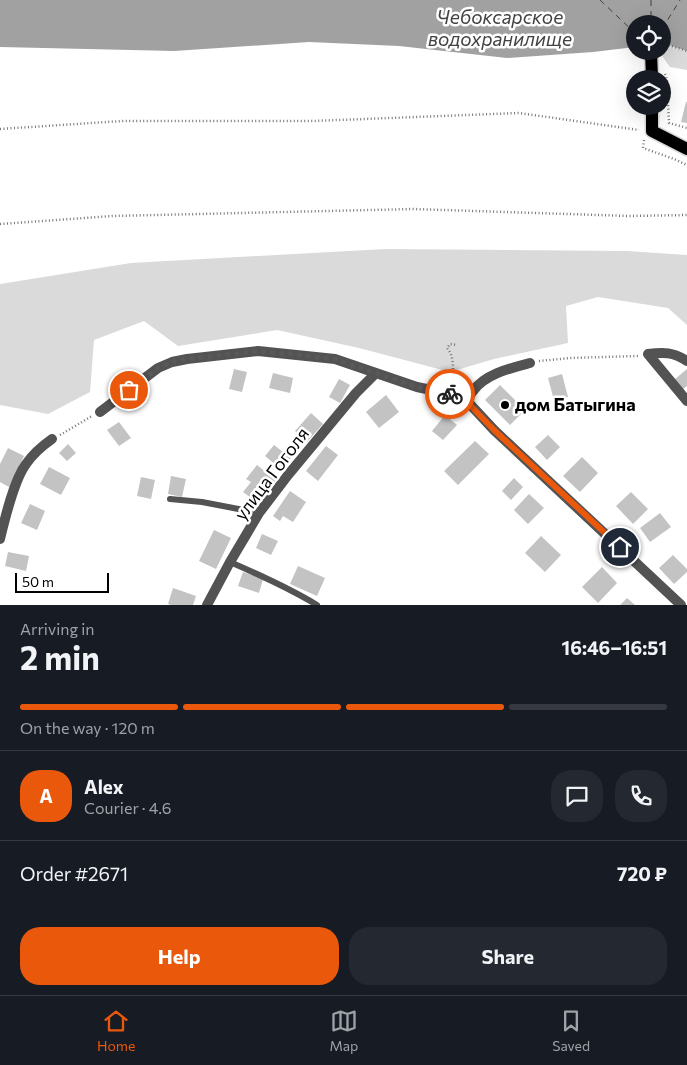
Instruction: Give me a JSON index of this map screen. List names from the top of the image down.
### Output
{
  "streets": {
    "street": ["улица Гоголя"]
  },
  "water": ["Чебоксарское водохранилище"],
  "places": ["дом Батыгина"],
  "scale_bar": "50 m",
  "page": {
    "scale": "50 m",
    "heading": ["2 min", "Arriving in", "16:46–16:51"],
    "panel": [
      "Alex",
      "Courier · 4.6",
      "Order #2671",
      "720 ₽"
    ],
    "bar": "On the way · 120 m",
    "round": "A",
    "buttons": ["Help", "Share"],
    "tabs": ["Home", "Map", "Saved"]
  }
}
